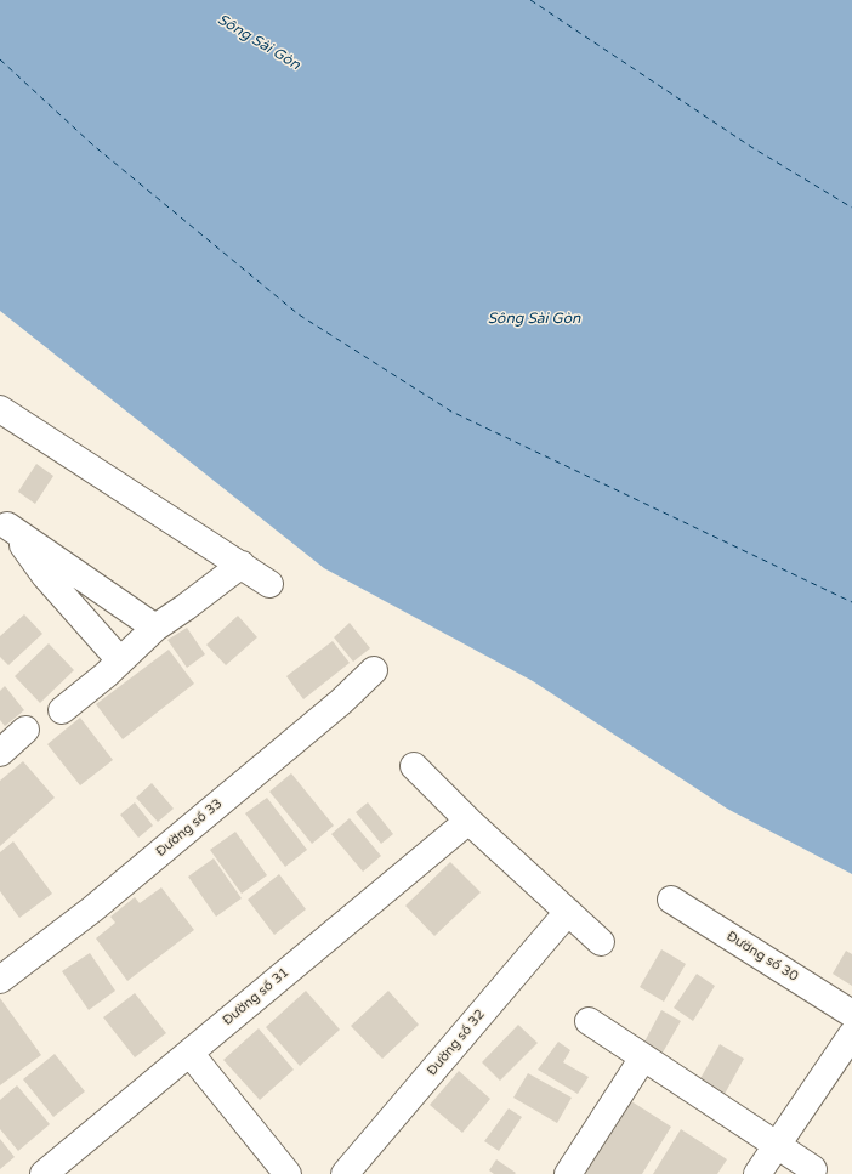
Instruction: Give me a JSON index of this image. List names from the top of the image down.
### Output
{
  "streets": {
    "street": [
      "Đường số 33",
      "Đường số 30",
      "Đường số 31",
      "Đường số 32"
    ]
  },
  "water": ["Sông Sài Gòn"]
}
